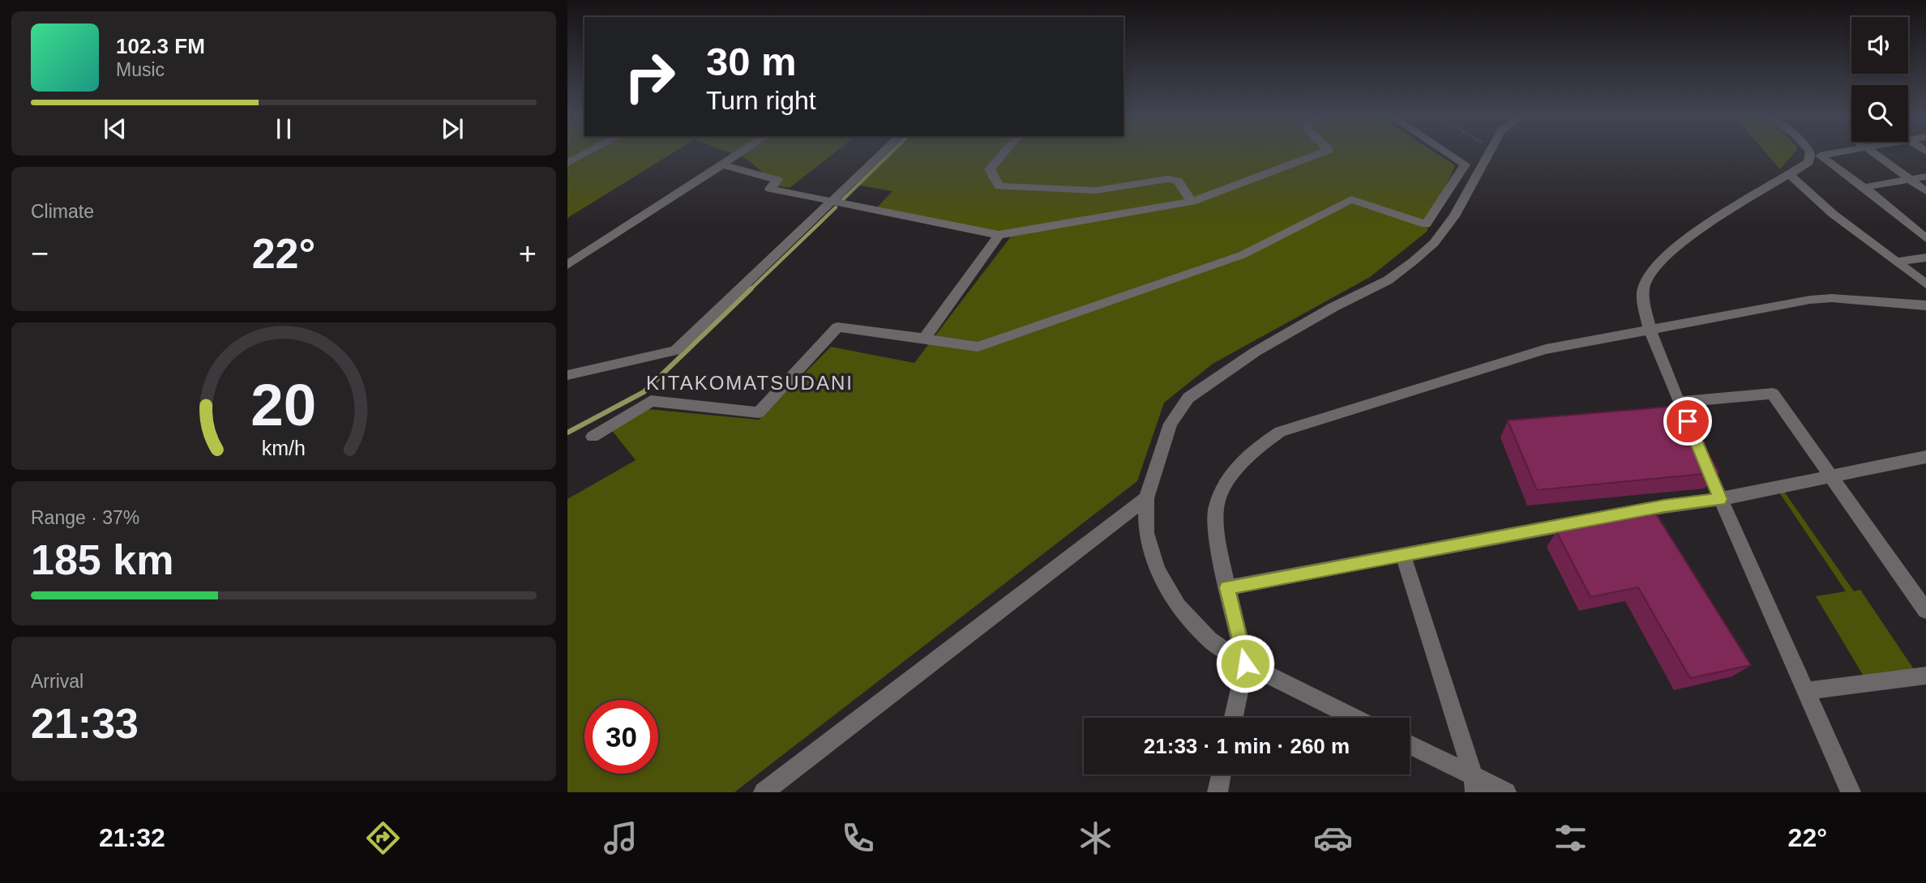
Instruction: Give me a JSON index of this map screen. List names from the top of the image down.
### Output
{
  "districts": ["KITAKOMATSUDANI"],
  "page": {
    "turn": ["30 m", "Turn right"],
    "song": ["102.3 FM", "Music"],
    "tile": [
      "Climate",
      ["Range · 37%", "185 km"],
      ["Arrival", "21:33"]
    ],
    "heat": ["−", "22°", "+"],
    "limit": "30",
    "trip": "21:33 · 1 min · 260 m",
    "tabs": ["21:32", "22°"],
    "gauge": ["20", "km/h"]
  }
}
